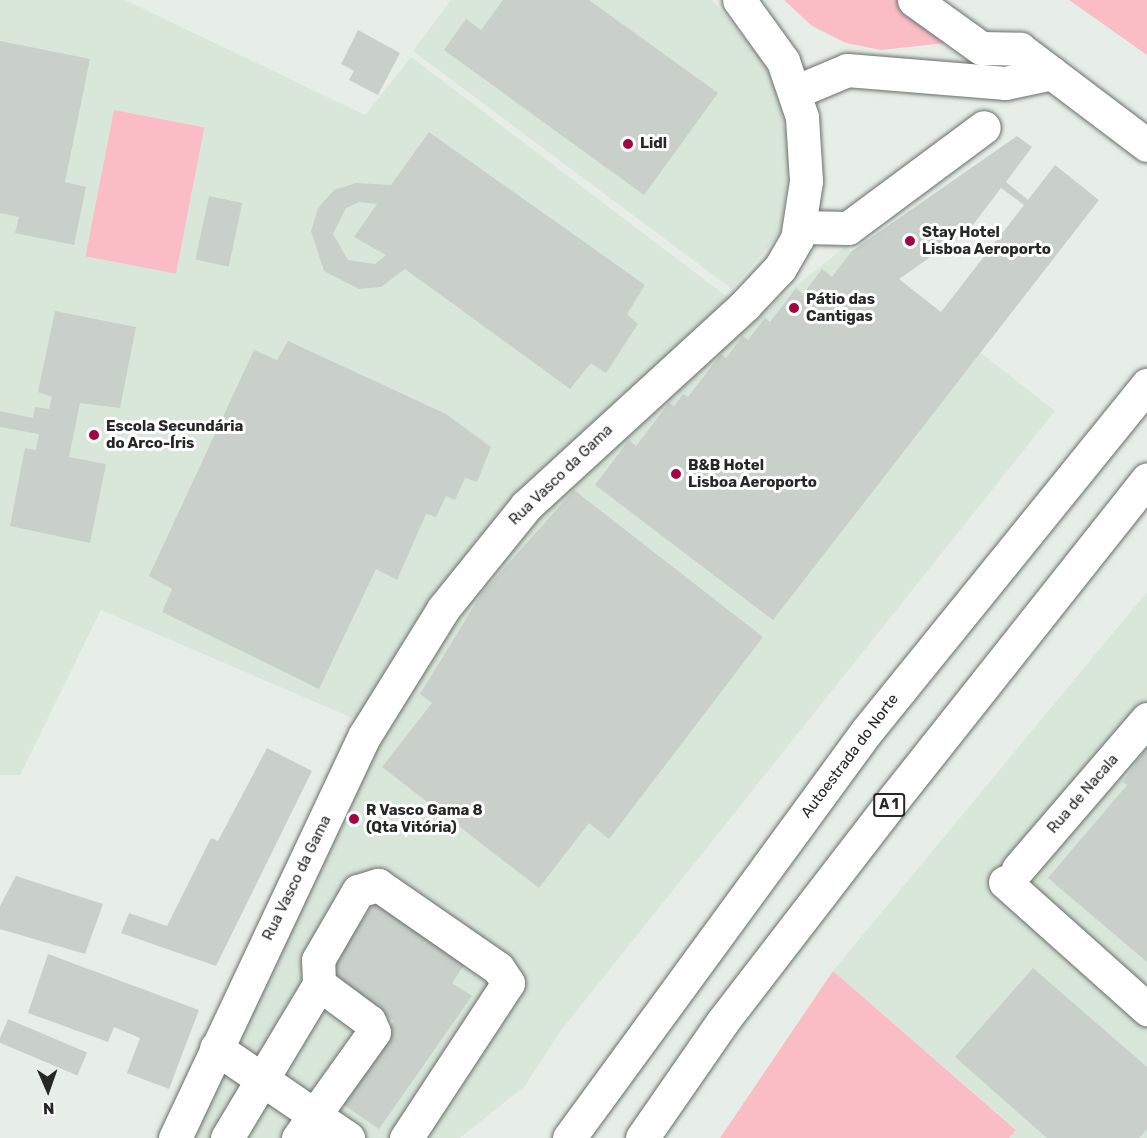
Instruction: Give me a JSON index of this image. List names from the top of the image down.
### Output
{
  "streets": {
    "main road": [
      "Rua Vasco da Gama",
      "Autoestrada do Norte",
      "Rua de Nacala",
      "A 1"
    ]
  },
  "places": [
    "Lidl",
    "Stay Hotel Lisboa Aeroporto",
    "Pátio das Cantigas",
    "Escola Secundária do Arco-Íris",
    "B&B Hotel Lisboa Aeroporto",
    "R Vasco Gama 8 (Qta Vitória)"
  ],
  "north": "bottom"
}
